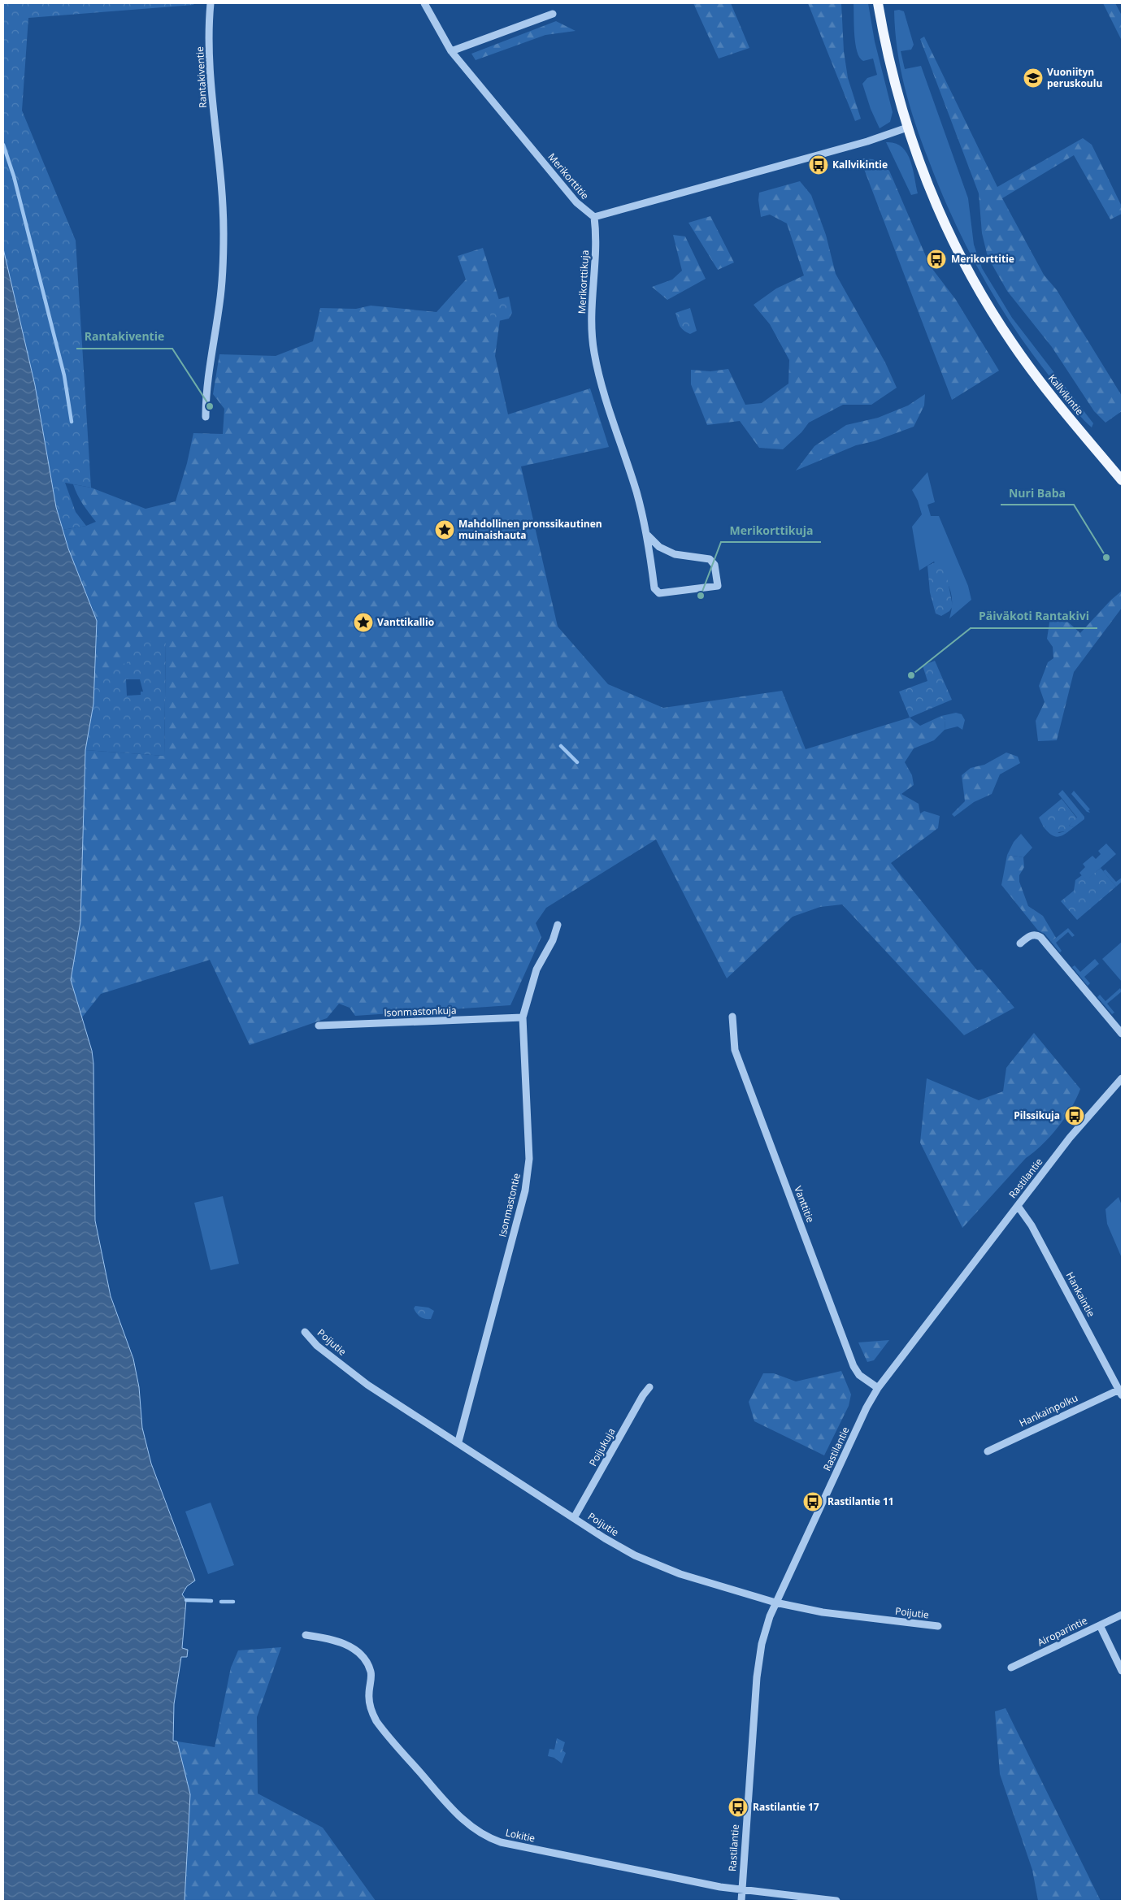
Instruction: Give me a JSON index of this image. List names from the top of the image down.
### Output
{
  "streets": {
    "main road": ["Kallvikintie"],
    "street": [
      "Rantakiventie",
      "Merikorttitie",
      "Merikorttikuja",
      "Isonmastonkuja",
      "Rastilantie",
      "Vanttitie",
      "Isonmastontie",
      "Hankaintie",
      "Poijutie",
      "Hankainpolku",
      "Poijukuja",
      "Airoparintie",
      "Lokitie"
    ]
  },
  "crossings": [
    ["Merikorttitie", "Merikorttikuja"],
    ["Isonmastonkuja", "Isonmastontie"],
    ["Rastilantie", "Vanttitie"],
    ["Rastilantie", "Hankaintie"],
    ["Rastilantie", "Poijutie"],
    ["Rastilantie", "Lokitie"],
    ["Isonmastontie", "Poijutie"],
    ["Hankaintie", "Hankainpolku"],
    ["Poijutie", "Poijukuja"]
  ],
  "places": {
    "school or university": ["Vuoniityn peruskoulu"],
    "bus stop": [
      "Kallvikintie",
      "Merikorttitie",
      "Pilssikuja",
      "Rastilantie 11",
      "Rastilantie 17"
    ],
    "other": [
      "Rantakiventie",
      "Nuri Baba",
      "Merikorttikuja",
      "Päiväkoti Rantakivi"
    ],
    "place": ["Mahdollinen pronssikautinen muinaishauta", "Vanttikallio"]
  }
}
